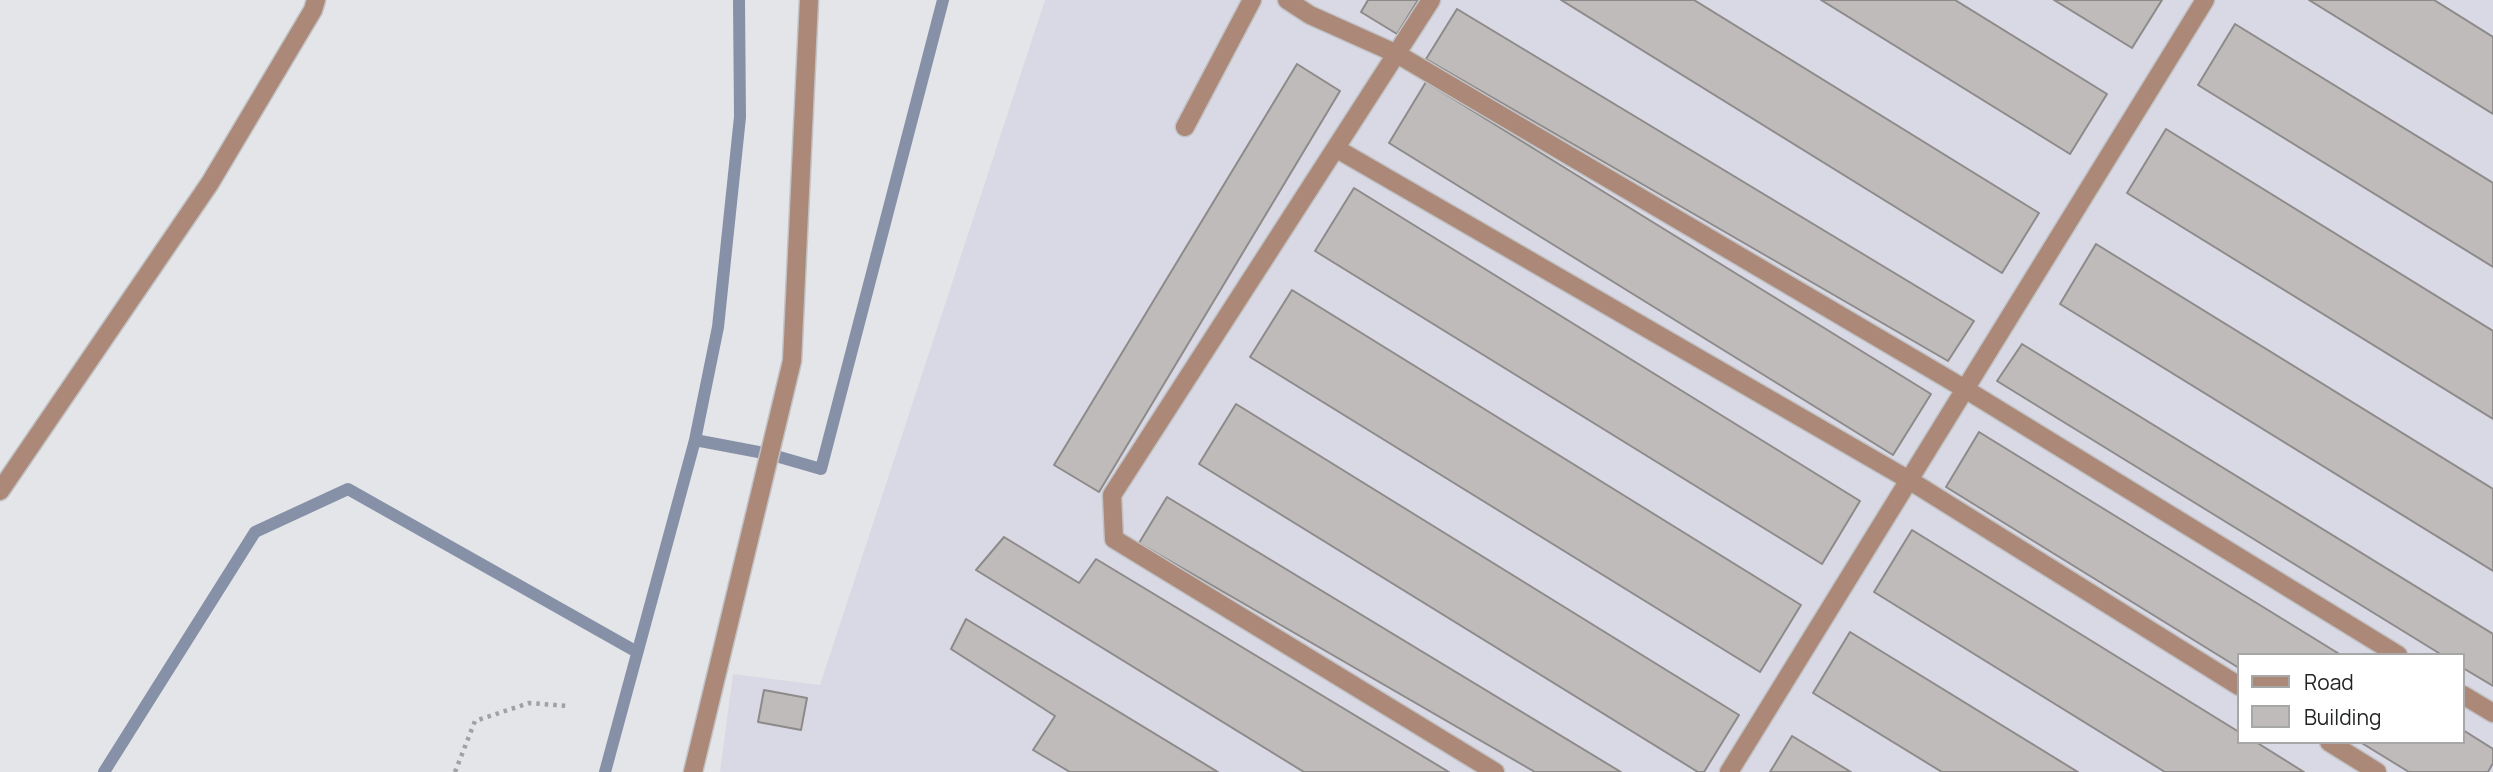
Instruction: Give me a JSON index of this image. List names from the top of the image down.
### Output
{
  "legend": ["Road", "Building"]
}
